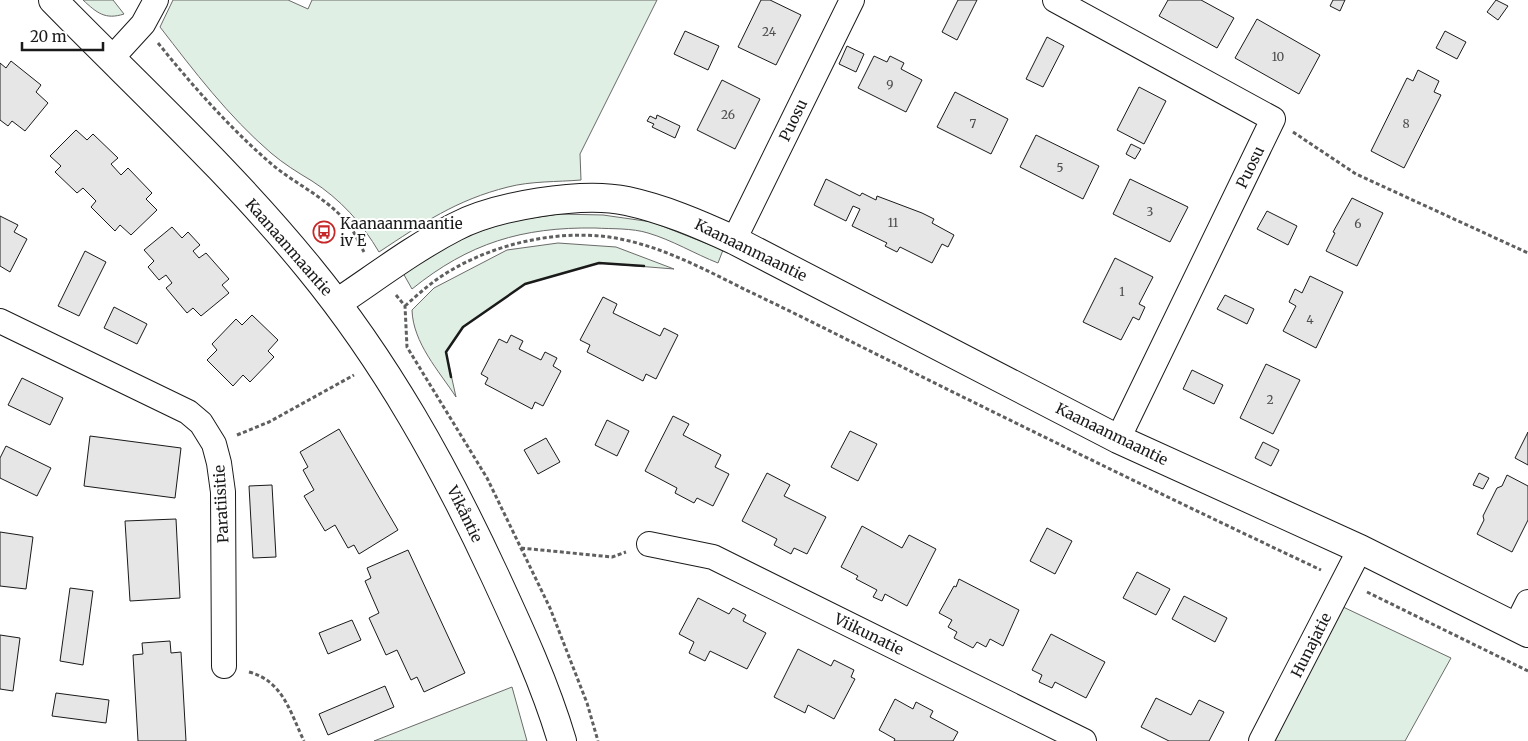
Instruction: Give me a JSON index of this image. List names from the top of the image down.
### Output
{
  "streets": {
    "street": [
      "Puosu",
      "Kaanaanmaantie",
      "Paratiisitie",
      "Vikåntie",
      "Viikunatie",
      "Hunajatie"
    ]
  },
  "crossings": [
    ["Puosu", "Kaanaanmaantie"],
    ["Kaanaanmaantie", "Vikåntie"],
    ["Kaanaanmaantie", "Hunajatie"]
  ],
  "places": {
    "bus stop": ["Kaanaanmaantie iv E"]
  },
  "house_numbers": [
    "24",
    "10",
    "9",
    "26",
    "7",
    "8",
    "5",
    "3",
    "11",
    "6",
    "1",
    "4",
    "2"
  ],
  "scale_bar": "20 m"
}
